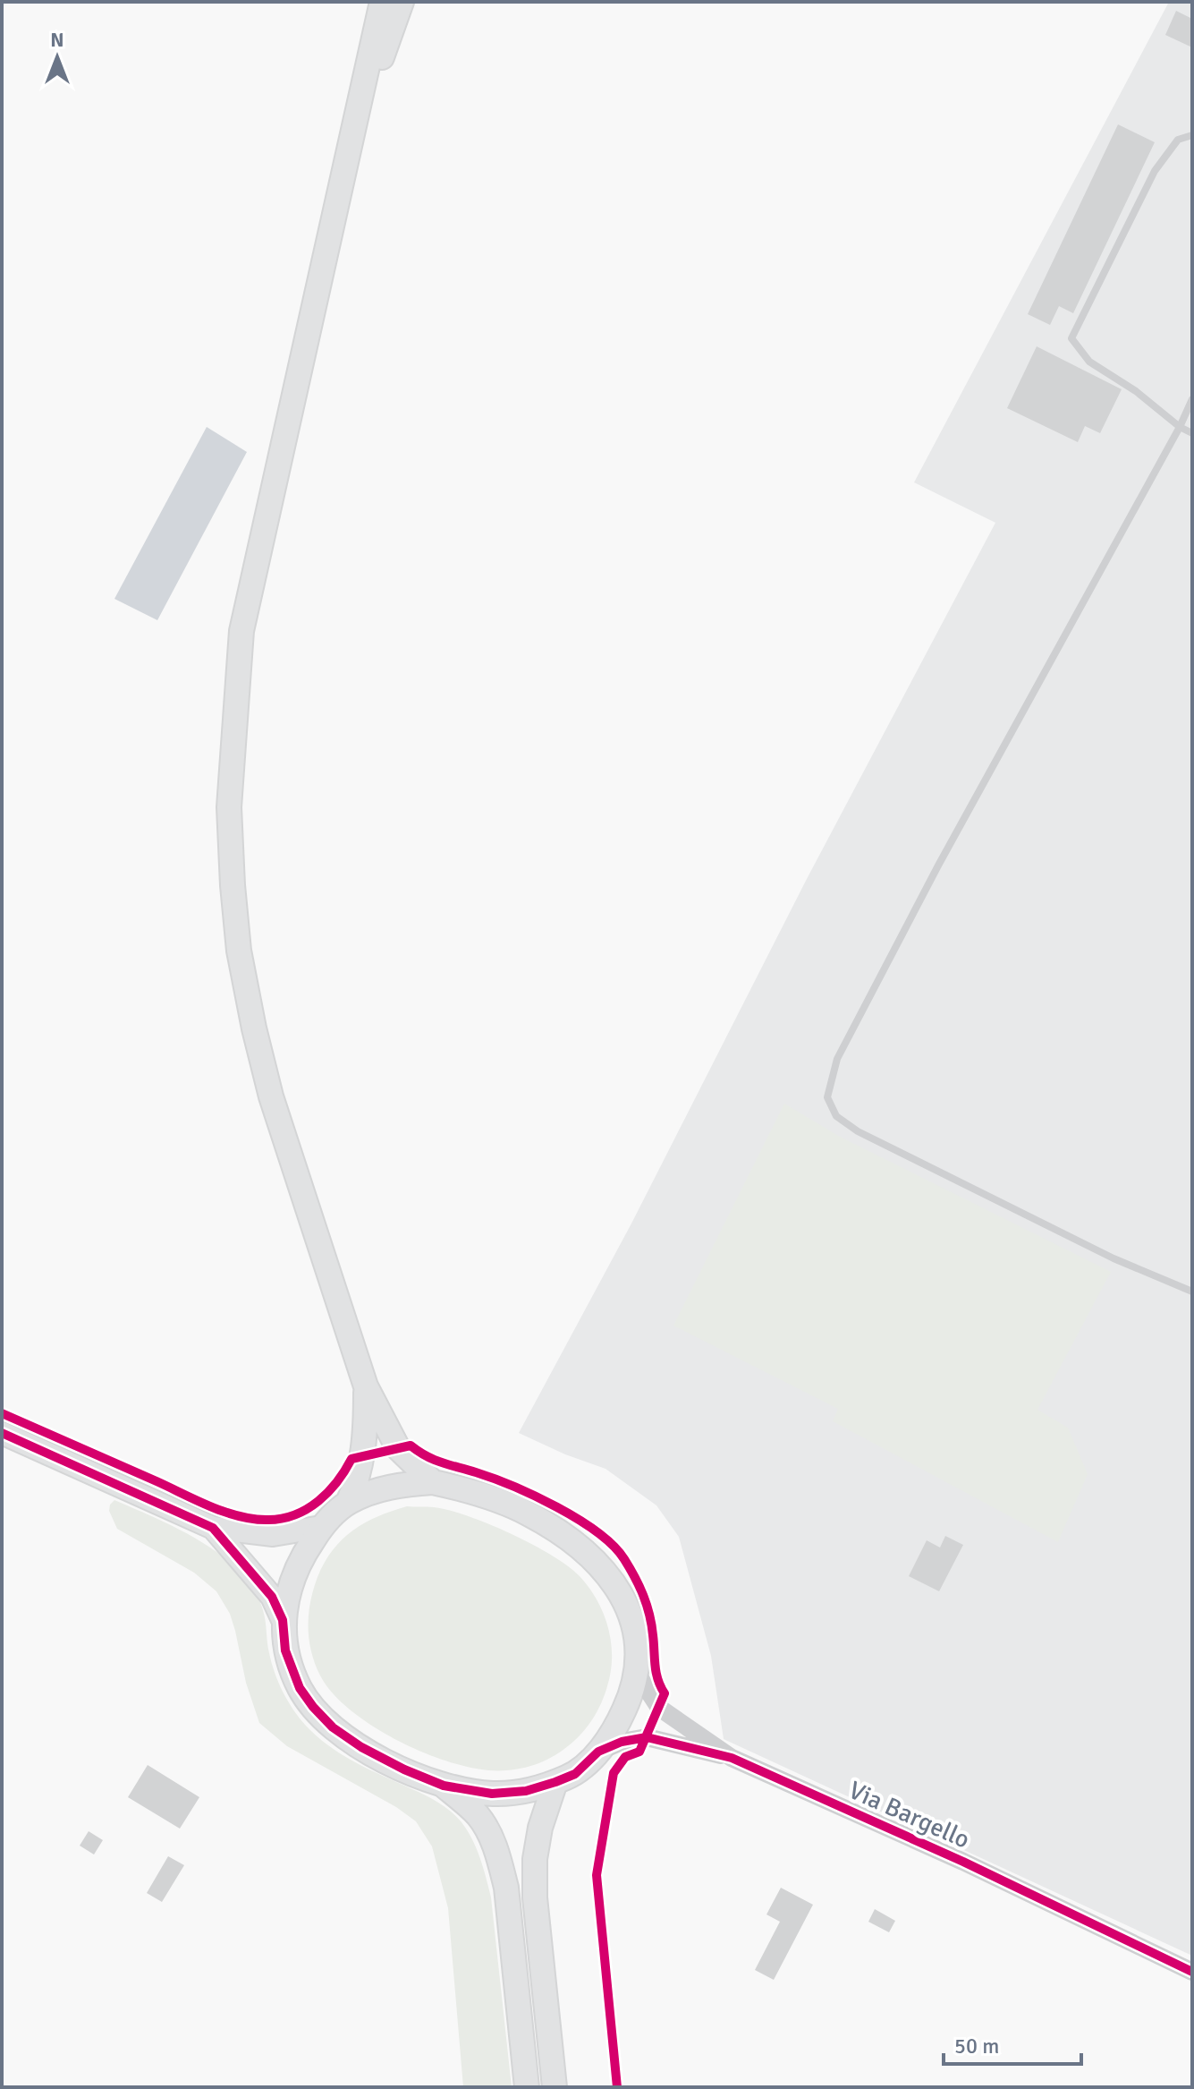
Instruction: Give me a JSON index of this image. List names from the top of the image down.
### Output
{
  "streets": {
    "street": ["Via Bargello"]
  },
  "scale_bar": "50 m",
  "north": "top"
}
